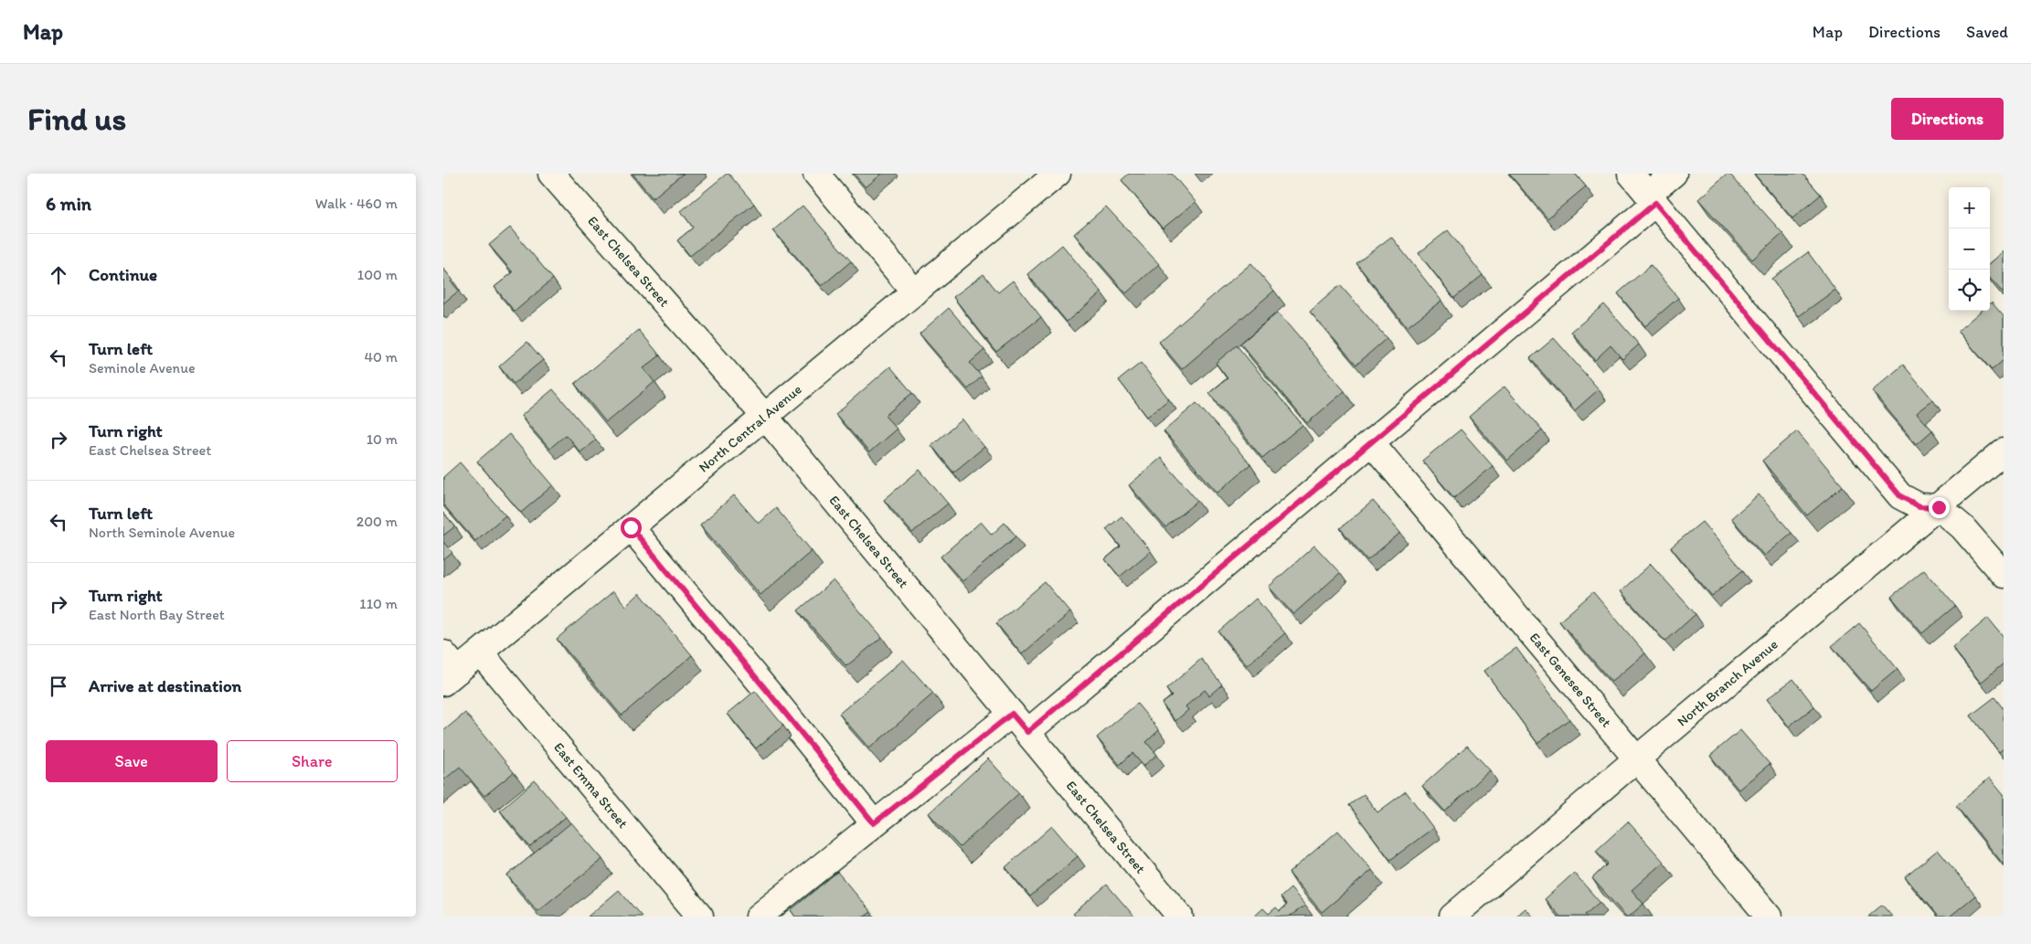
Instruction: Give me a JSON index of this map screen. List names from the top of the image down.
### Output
{
  "streets": {
    "street": [
      "East Chelsea Street",
      "North Central Avenue",
      "East Genesee Street",
      "North Branch Avenue",
      "East Emma Street"
    ]
  },
  "crossings": [
    ["East Chelsea Street", "North Central Avenue"],
    ["North Central Avenue", "East Emma Street"],
    ["East Genesee Street", "North Branch Avenue"]
  ],
  "page": {
    "header": "Map",
    "nav": ["Map", "Directions", "Saved"],
    "buttons": [
      "Directions",
      ["Save", "Share"]
    ],
    "title": "Find us",
    "heading": ["6 min", "Walk · 460 m"],
    "map_buttons": ["+", "−"],
    "list": [
      ["Continue", "100 m"],
      ["Turn left", "Seminole Avenue", "40 m"],
      ["Turn right", "East Chelsea Street", "10 m"],
      ["Turn left", "North Seminole Avenue", "200 m"],
      ["Turn right", "East North Bay Street", "110 m"],
      "Arrive at destination"
    ]
  }
}
